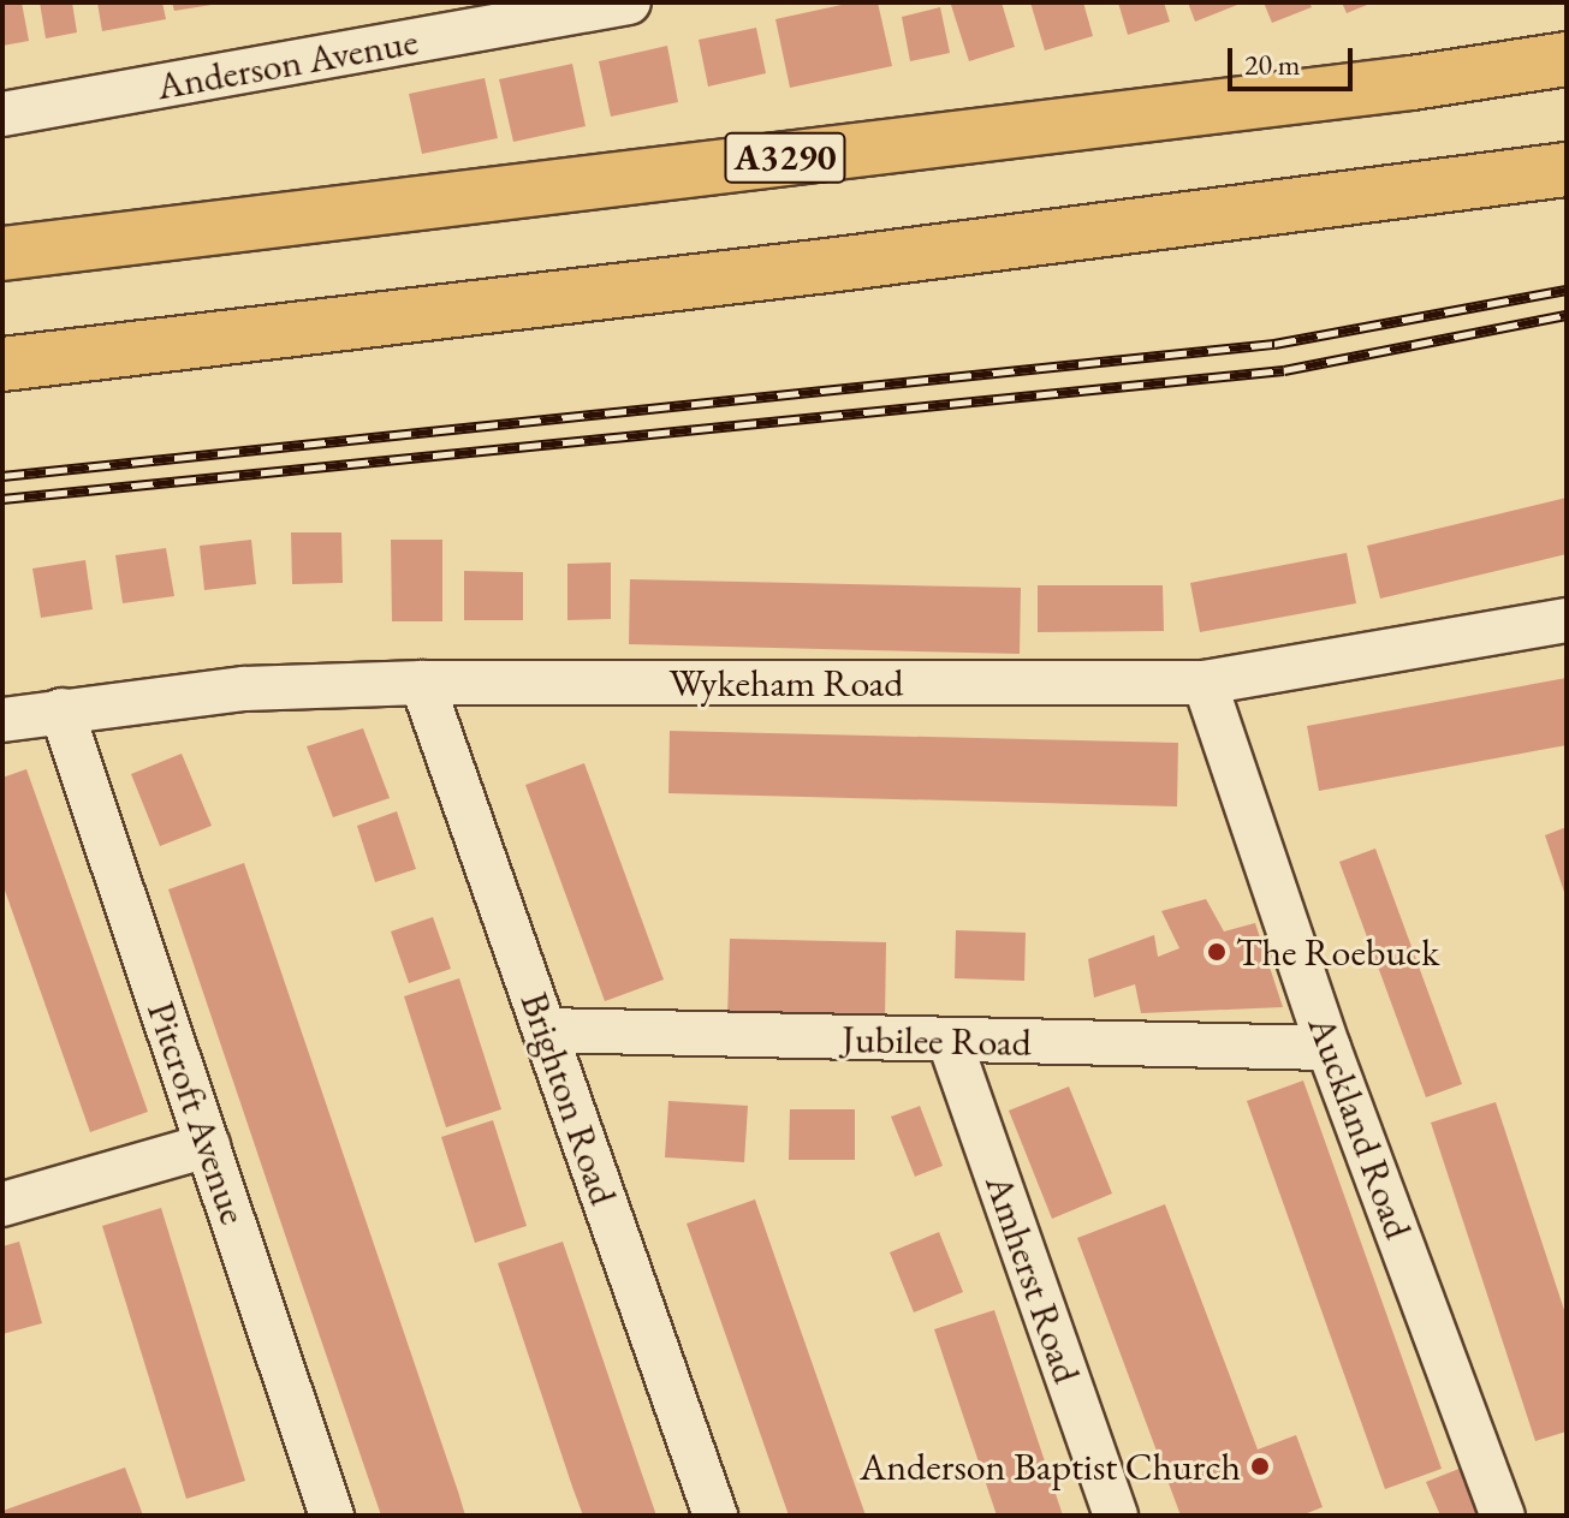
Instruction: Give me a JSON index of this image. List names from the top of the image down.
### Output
{
  "streets": {
    "main road": ["A3290"],
    "street": [
      "Anderson Avenue",
      "Wykeham Road",
      "Jubilee Road",
      "Brighton Road",
      "Pitcroft Avenue",
      "Auckland Road",
      "Amherst Road"
    ]
  },
  "crossings": [
    ["Wykeham Road", "Brighton Road"],
    ["Wykeham Road", "Pitcroft Avenue"],
    ["Wykeham Road", "Auckland Road"],
    ["Jubilee Road", "Brighton Road"],
    ["Jubilee Road", "Auckland Road"],
    ["Jubilee Road", "Amherst Road"]
  ],
  "places": ["The Roebuck", "Anderson Baptist Church"],
  "scale_bar": "20 m"
}
